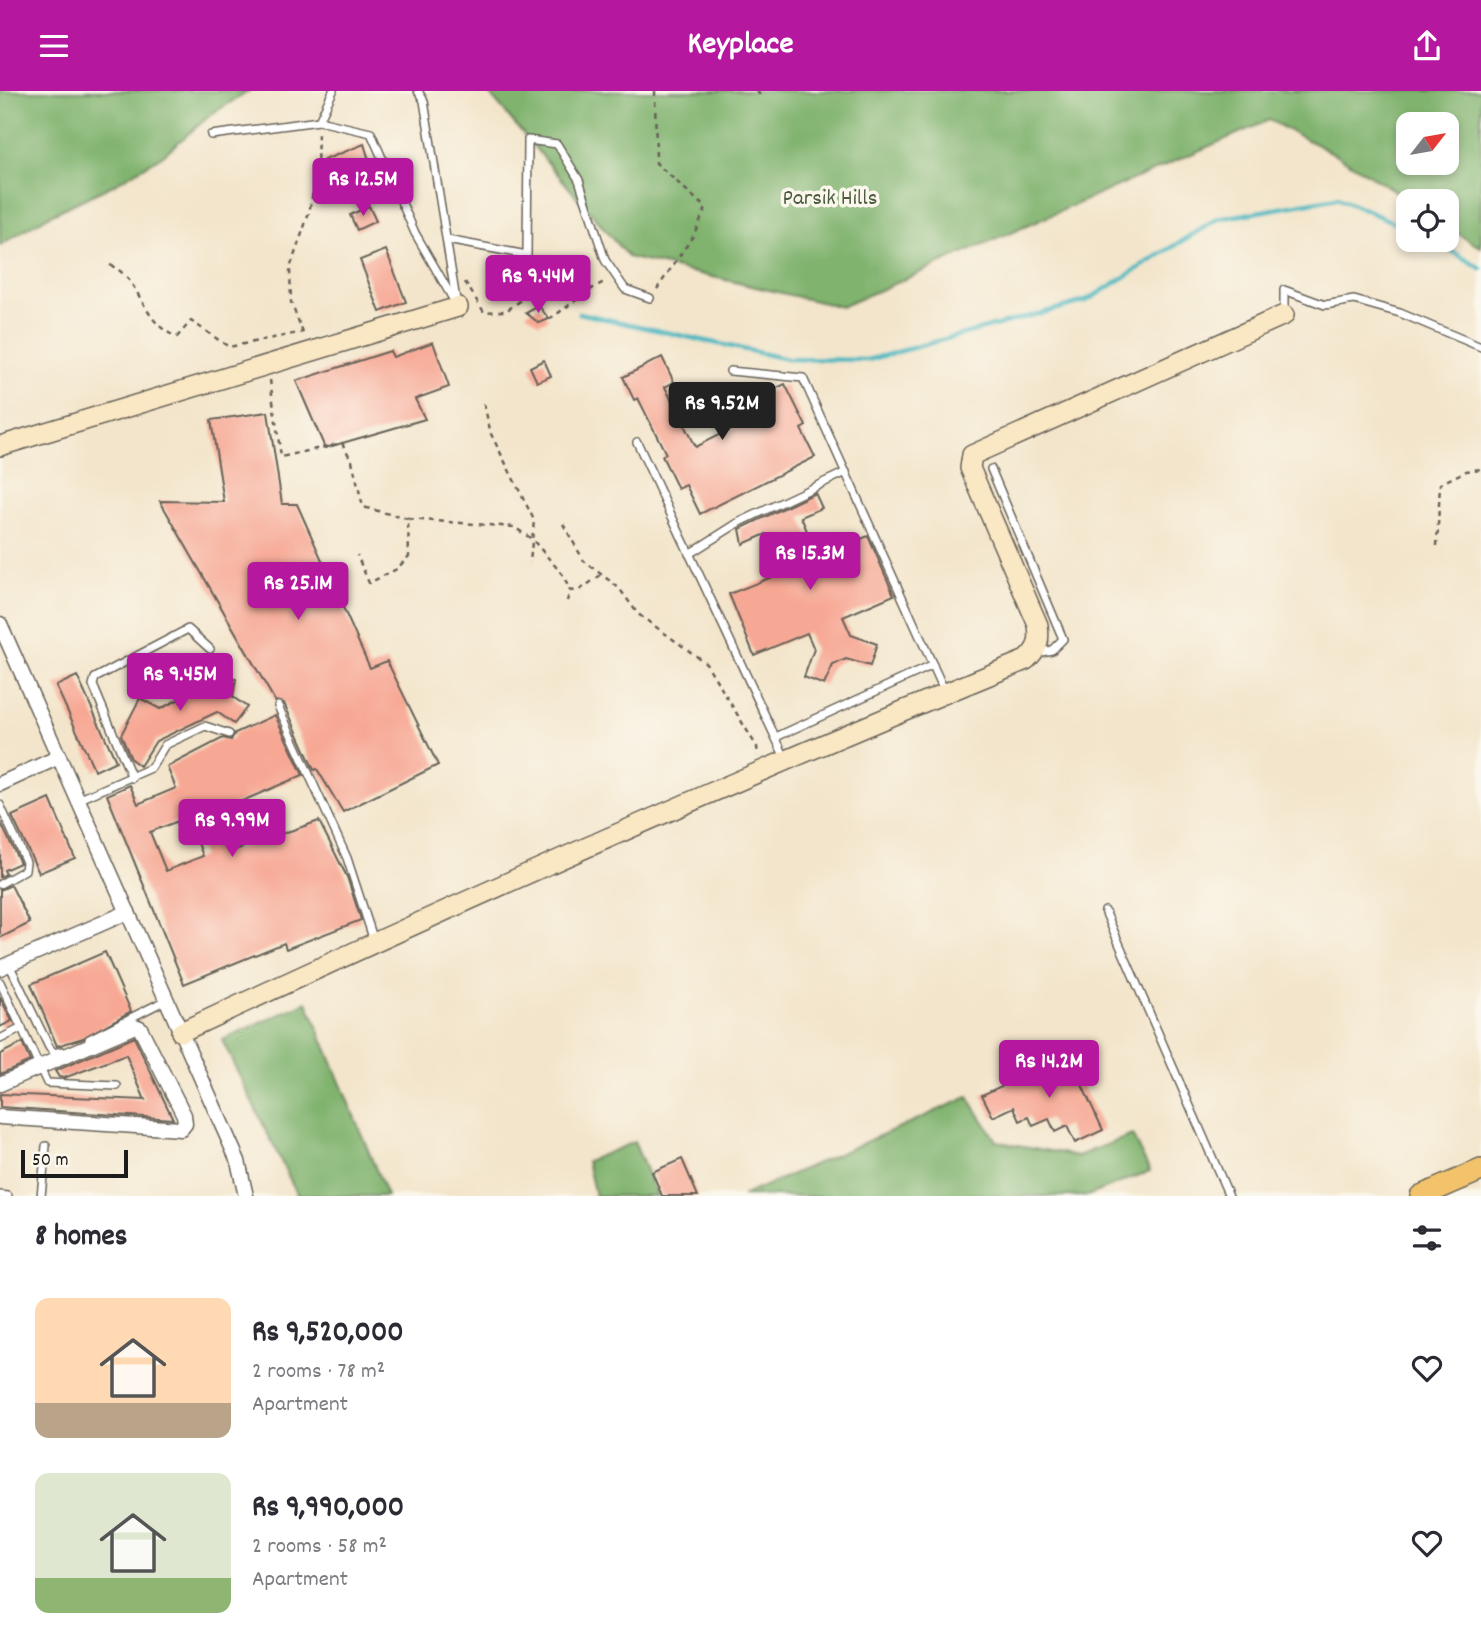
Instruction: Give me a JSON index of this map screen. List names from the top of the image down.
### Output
{
  "parks": ["Parsik Hills"],
  "scale_bar": "50 m",
  "north": "top right",
  "page": {
    "header": "Keyplace",
    "price": [
      "Rs 12.5M",
      "Rs 9.44M",
      "Rs 9.52M",
      "Rs 15.3M",
      "Rs 25.1M",
      "Rs 9.45M",
      "Rs 9.99M",
      "Rs 14.2M"
    ],
    "scale": "50 m",
    "heading": "8 homes",
    "list": [
      {
        "name": "Rs 9,520,000",
        "note": "2 rooms · 78 m² · Apartment"
      },
      {
        "name": "Rs 9,990,000",
        "note": "2 rooms · 58 m² · Apartment"
      }
    ]
  }
}
